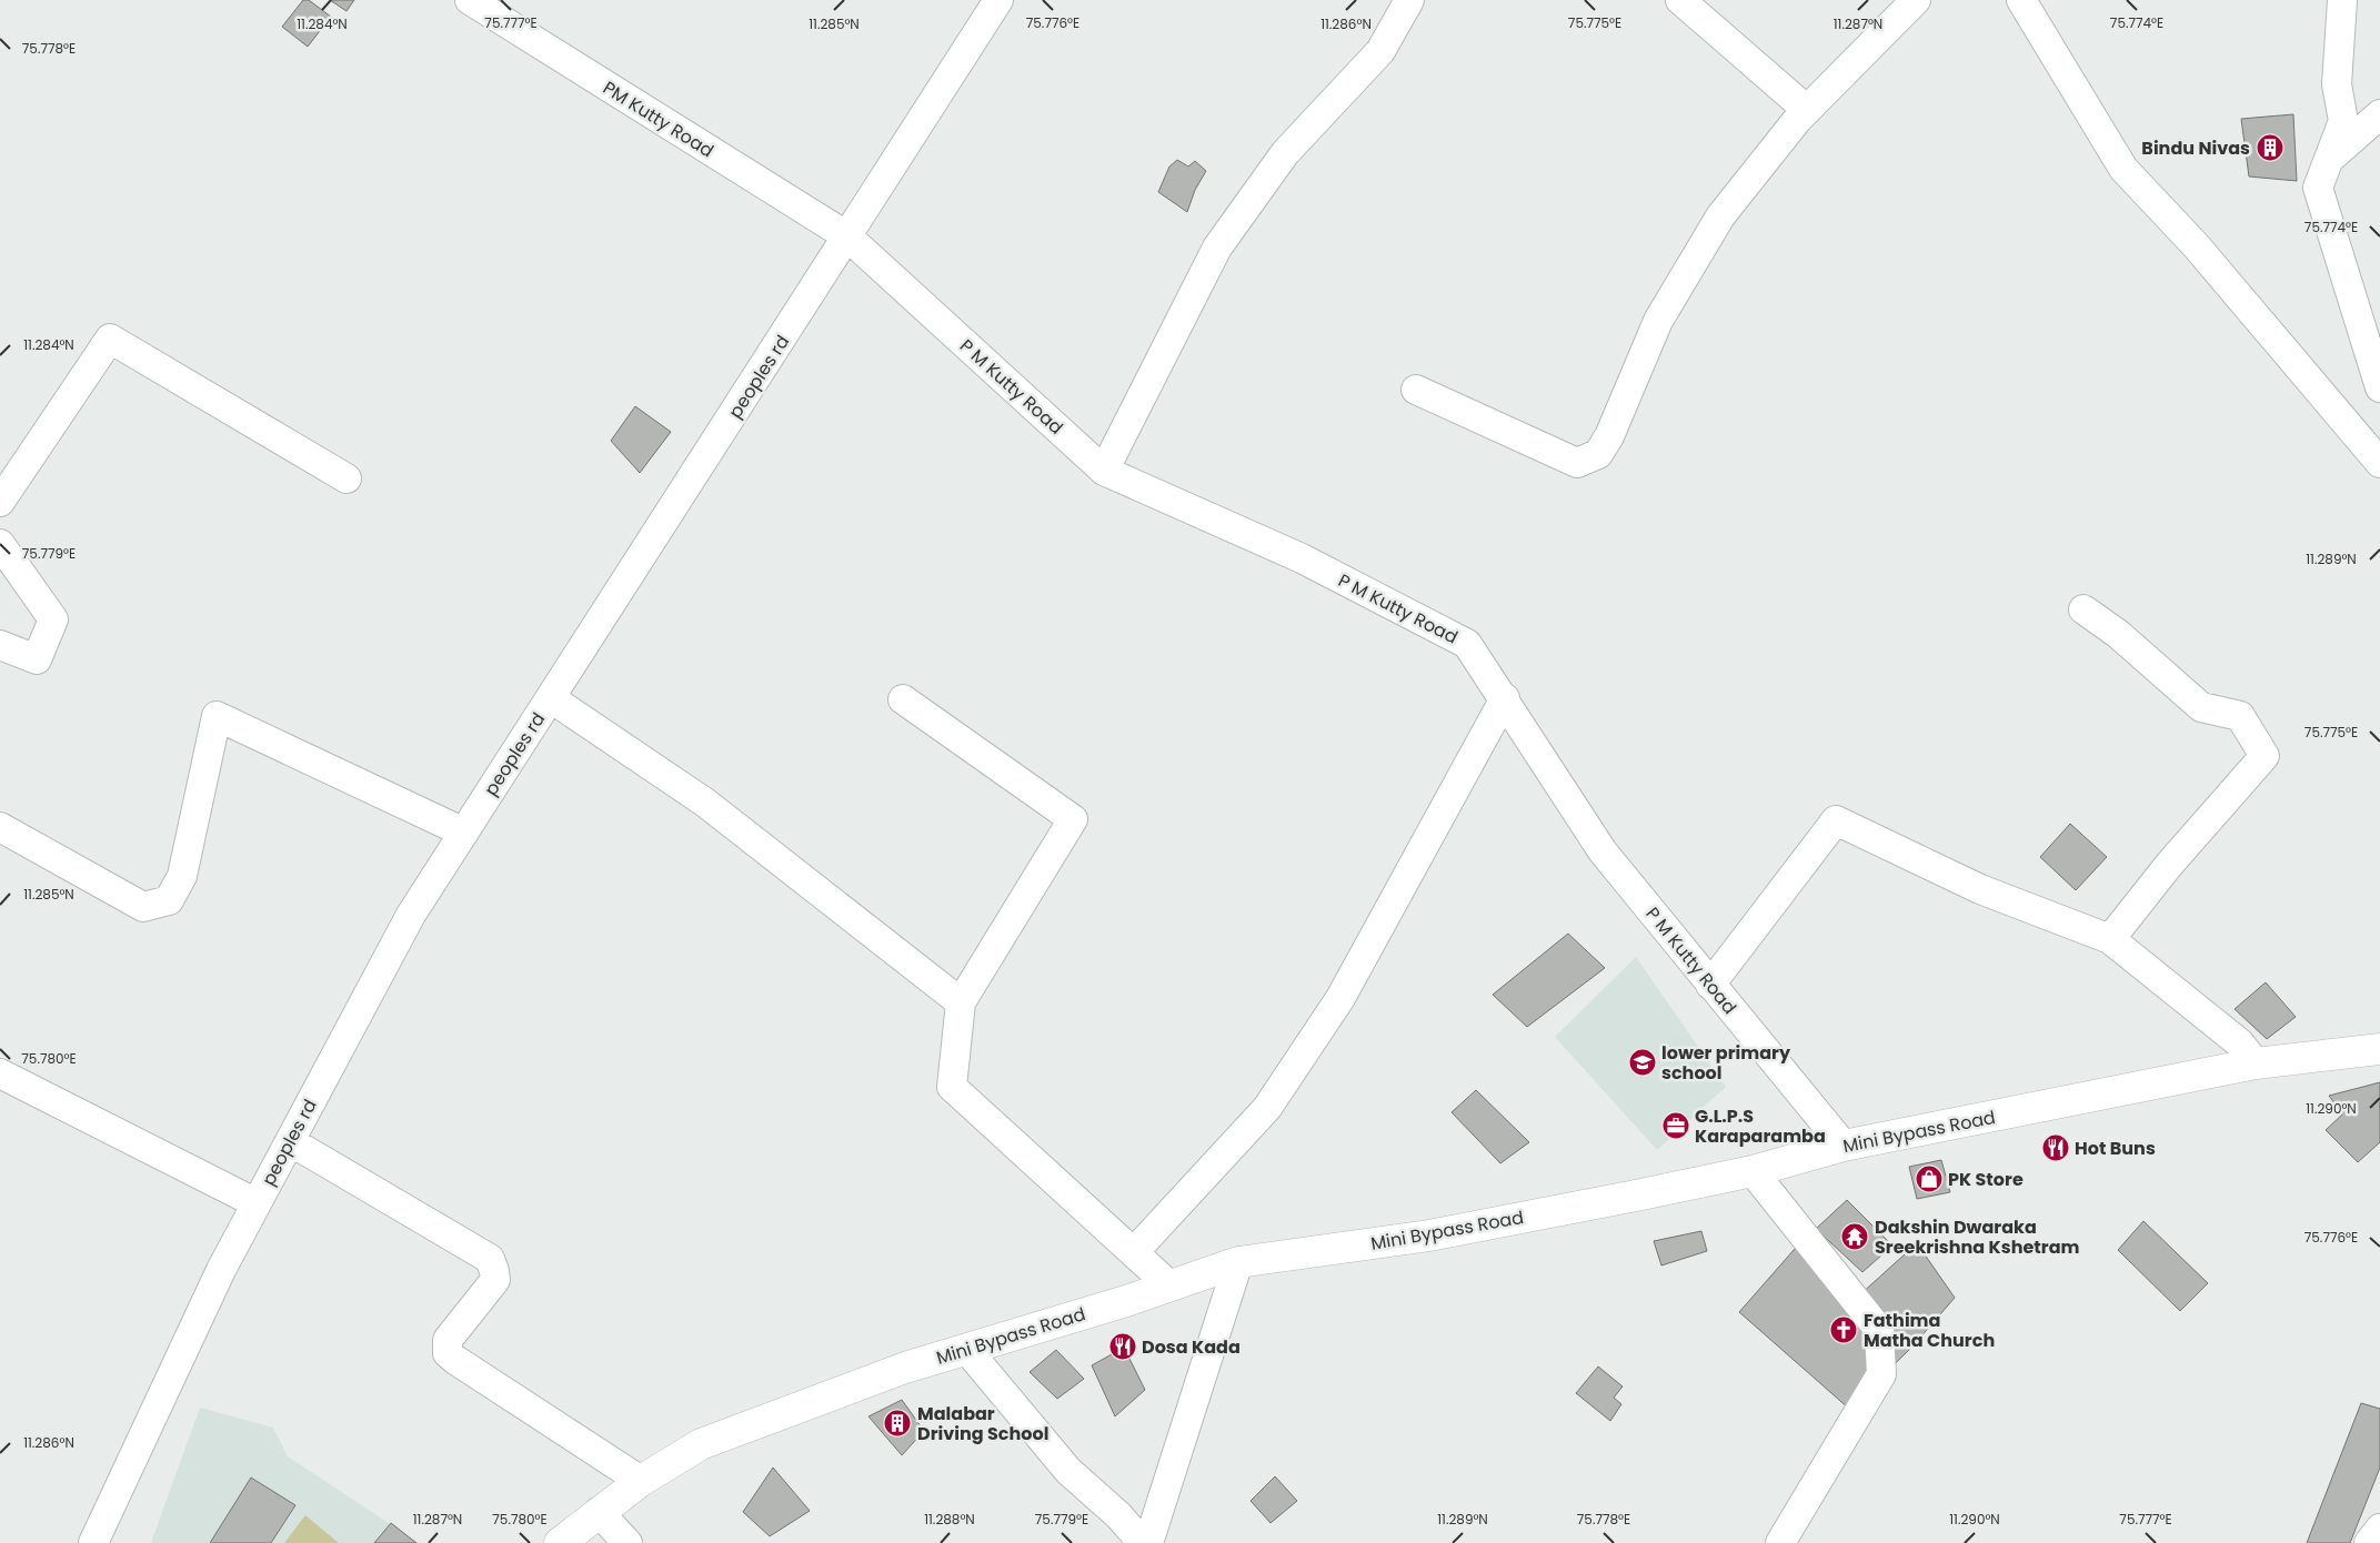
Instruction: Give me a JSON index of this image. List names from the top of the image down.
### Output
{
  "streets": {
    "main road": ["Mini Bypass Road"],
    "street": ["PM Kutty Road", "peoples rd", "P M Kutty Road"]
  },
  "crossings": [
    ["PM Kutty Road", "peoples rd"],
    ["PM Kutty Road", "P M Kutty Road"],
    ["peoples rd", "P M Kutty Road"],
    ["P M Kutty Road", "Mini Bypass Road"]
  ],
  "places": {
    "building": ["Bindu Nivas", "Malabar Driving School"],
    "school or university": ["lower primary school"],
    "office": ["G.L.P.S Karaparamba"],
    "restaurant": ["Hot Buns", "Dosa Kada"],
    "shop": ["PK Store"],
    "temple": ["Dakshin Dwaraka Sreekrishna Kshetram"],
    "church": ["Fathima Matha Church"]
  },
  "coordinates": [
    "75.776°E",
    "75.775°E",
    "75.774°E",
    "75.777°E",
    "11.284°N",
    "11.285°N",
    "11.286°N",
    "11.287°N",
    "75.778°E",
    "75.779°E",
    "11.289°N",
    "75.780°E",
    "11.290°N",
    "11.288°N"
  ]
}
